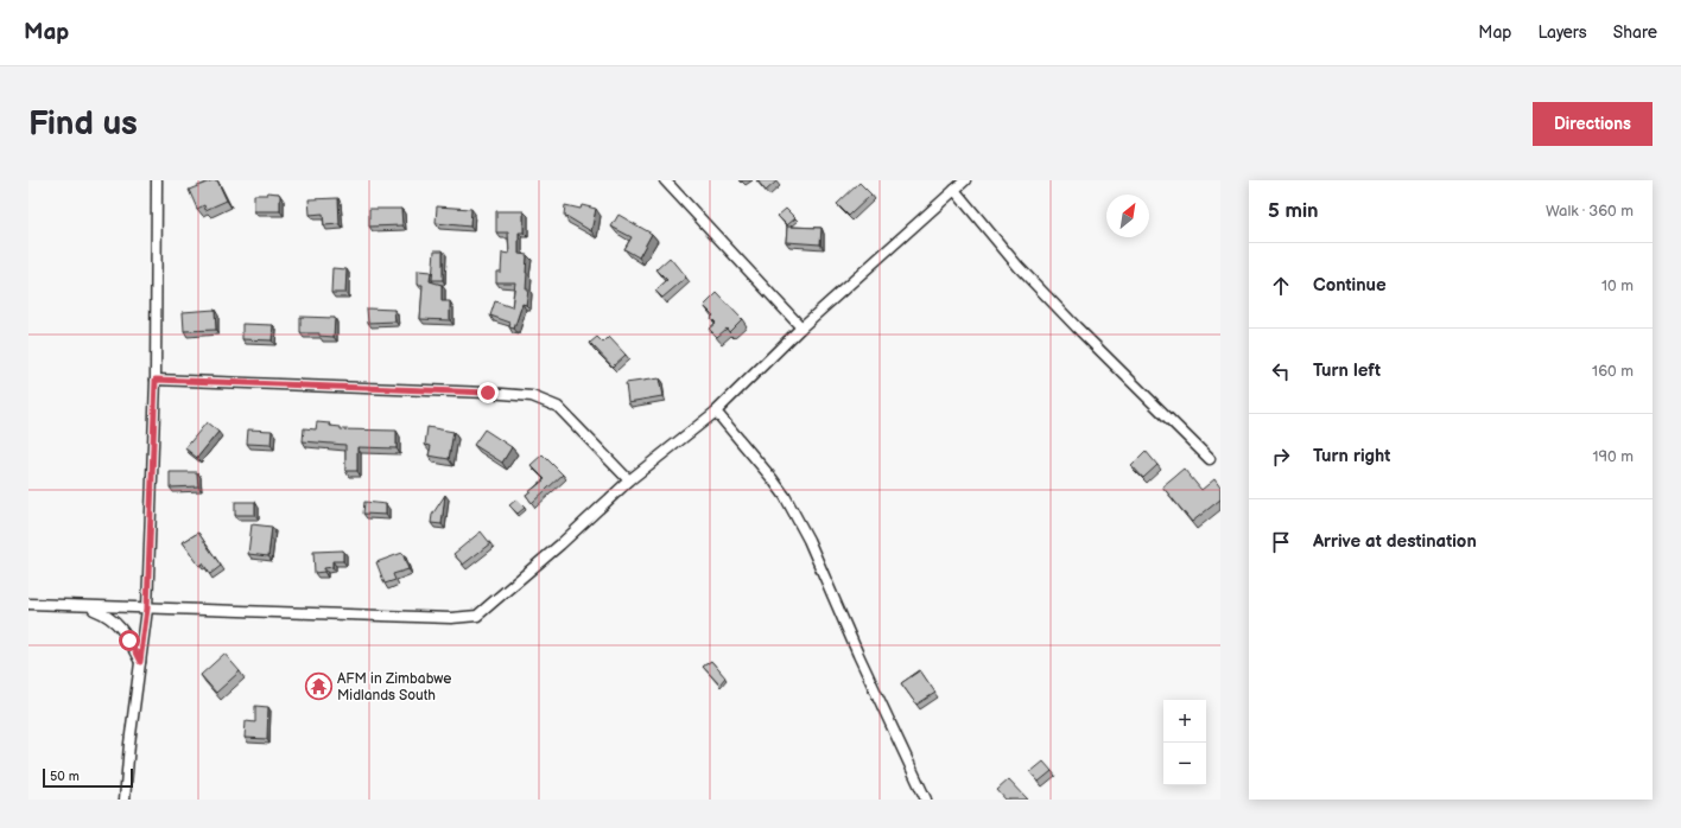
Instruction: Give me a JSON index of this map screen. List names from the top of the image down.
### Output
{
  "places": {
    "temple": ["AFM in Zimbabwe Midlands South"]
  },
  "scale_bar": "50 m",
  "north": "top right",
  "page": {
    "header": "Map",
    "nav": ["Map", "Layers", "Share"],
    "buttons": "Directions",
    "title": "Find us",
    "heading": ["5 min", "Walk · 360 m"],
    "list": [
      ["Continue", "10 m"],
      ["Turn left", "160 m"],
      ["Turn right", "190 m"],
      "Arrive at destination"
    ],
    "map_buttons": ["+", "−"],
    "scale": "50 m"
  }
}
